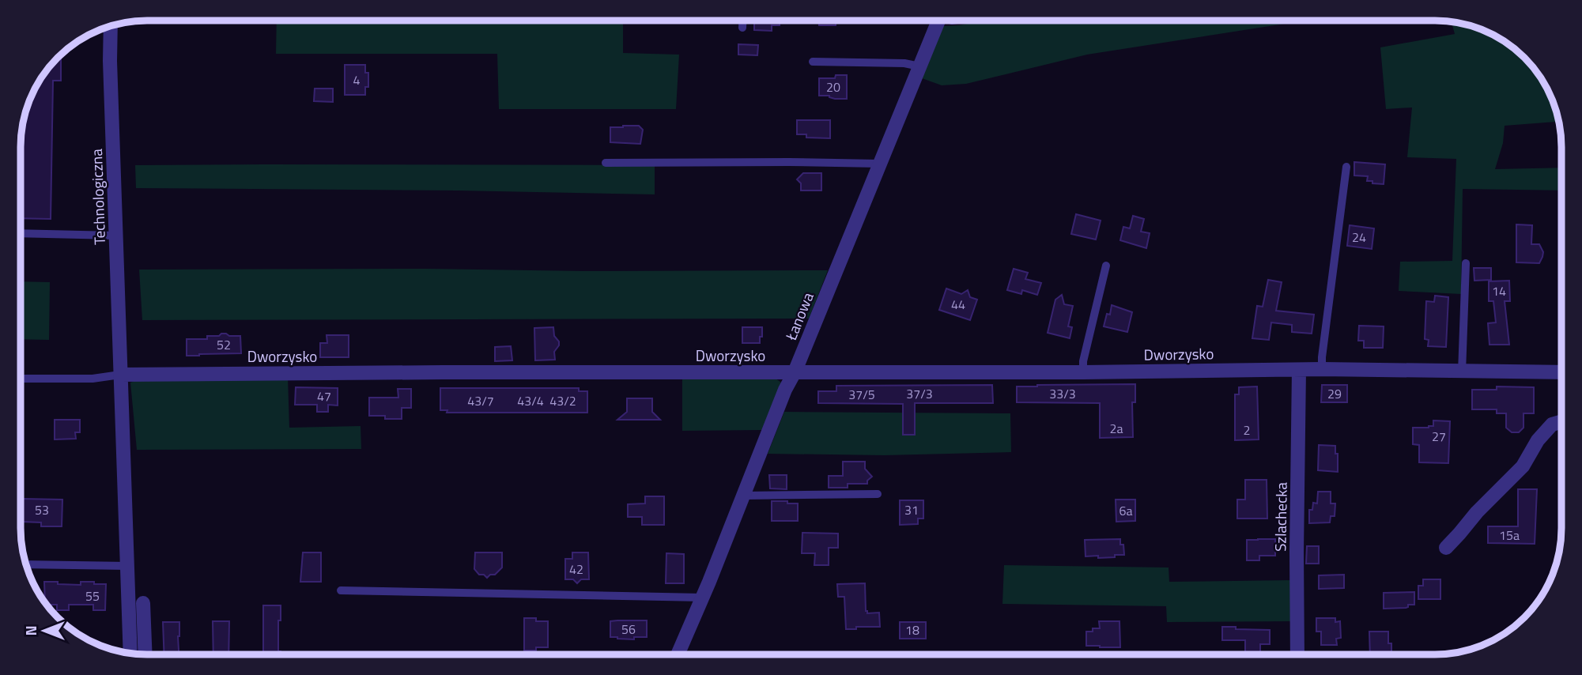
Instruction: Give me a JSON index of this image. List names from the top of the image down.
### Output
{
  "streets": {
    "street": [
      "Technologiczna",
      "Łanowa",
      "Dworzysko",
      "Szlachecka"
    ]
  },
  "crossings": [
    ["Technologiczna", "Dworzysko"],
    ["Łanowa", "Dworzysko"],
    ["Dworzysko", "Szlachecka"]
  ],
  "house_numbers": [
    "4",
    "20",
    "24",
    "14",
    "44",
    "52",
    "37/3",
    "33/3",
    "29",
    "37/5",
    "47",
    "43/7",
    "43/4",
    "43/2",
    "2a",
    "2",
    "27",
    "53",
    "31",
    "6a",
    "15a",
    "42",
    "55",
    "56",
    "18"
  ],
  "north": "left"
}
